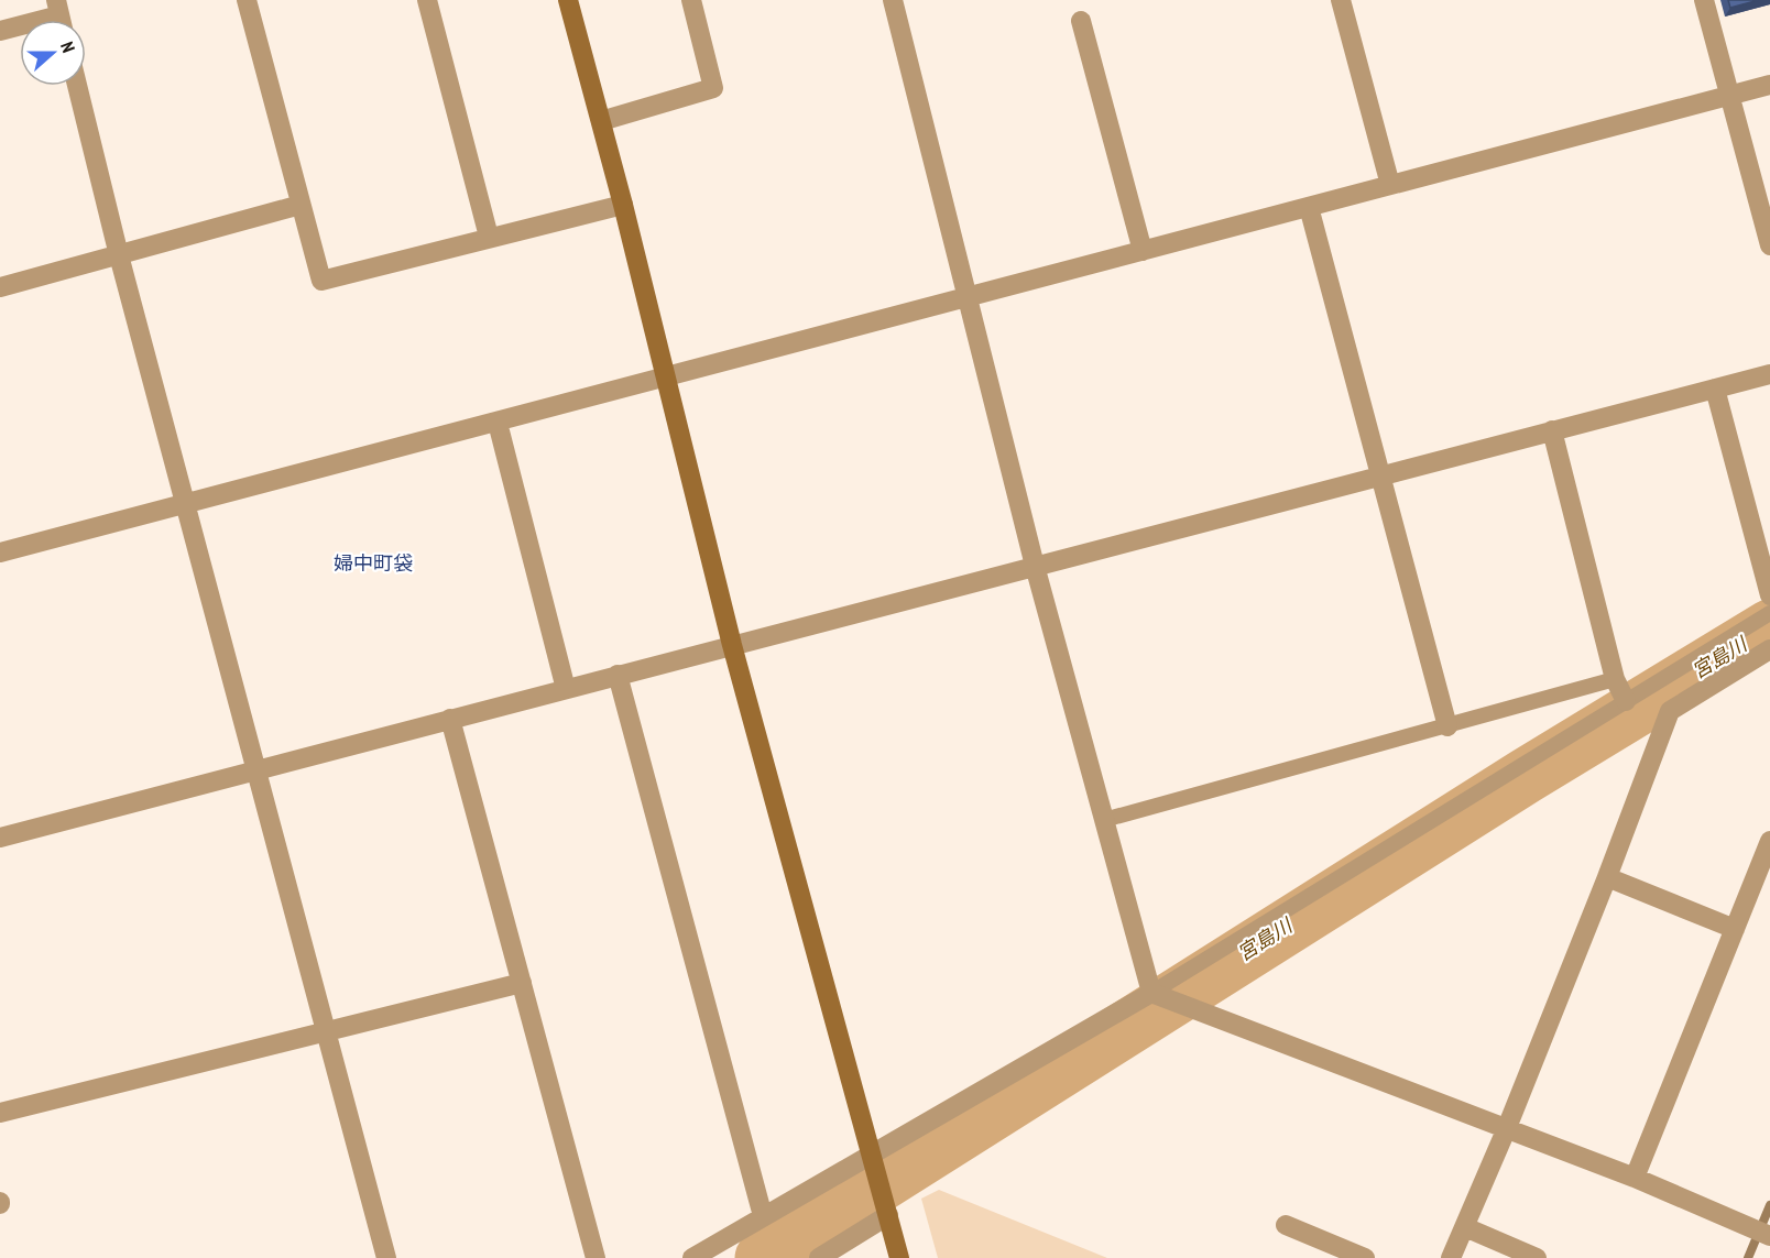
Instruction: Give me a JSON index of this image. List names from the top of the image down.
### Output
{
  "districts": ["婦中町袋"],
  "water": ["宮島川"],
  "north": "right"
}
